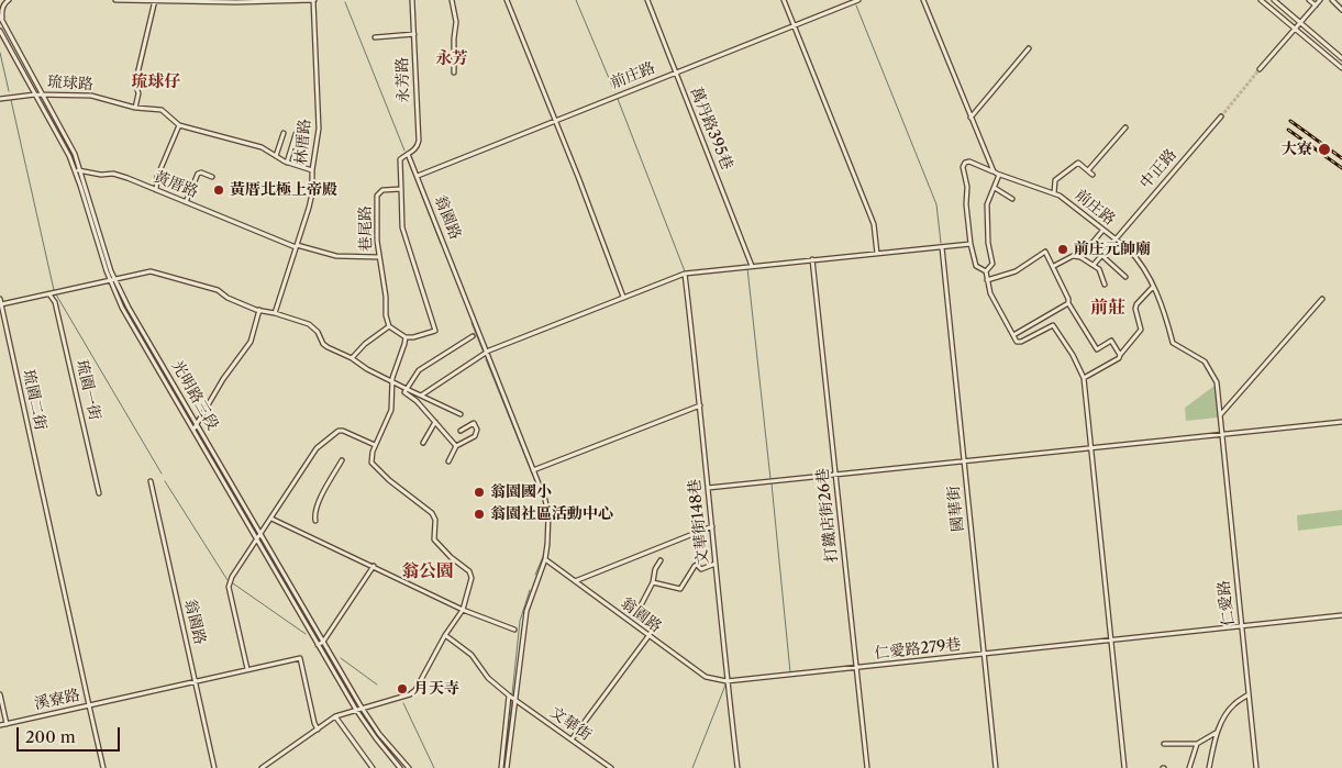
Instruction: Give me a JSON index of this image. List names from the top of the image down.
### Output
{
  "streets": {
    "street": [
      "前庄路",
      "永芳路",
      "琉球路",
      "萬丹路395巷",
      "林厝路",
      "中正路",
      "黃厝路",
      "翁園路",
      "巷尾路",
      "琉園一街",
      "光明路三段",
      "琉園二街",
      "國華街",
      "打鐵店街26巷",
      "文華街148巷",
      "仁愛路",
      "仁愛路279巷",
      "溪寮路",
      "文華街"
    ]
  },
  "crossings": [
    ["前庄路", "萬丹路395巷"],
    ["前庄路", "中正路"],
    ["前庄路", "翁園路"],
    ["前庄路", "仁愛路"],
    ["永芳路", "翁園路"],
    ["琉球路", "光明路三段"],
    ["林厝路", "黃厝路"],
    ["黃厝路", "巷尾路"],
    ["黃厝路", "光明路三段"],
    ["翁園路", "文華街148巷"],
    ["翁園路", "仁愛路279巷"],
    ["翁園路", "文華街"],
    ["琉園二街", "溪寮路"],
    ["國華街", "仁愛路279巷"],
    ["打鐵店街26巷", "仁愛路279巷"],
    ["文華街148巷", "仁愛路279巷"],
    ["仁愛路", "仁愛路279巷"]
  ],
  "districts": [
    "永芳",
    "琉球仔",
    "前莊",
    "翁公園"
  ],
  "places": [
    "大寮",
    "黃厝北極上帝殿",
    "前庄元帥廟",
    "翁園國小",
    "翁園社區活動中心",
    "月天寺"
  ],
  "scale_bar": "200 m"
}
